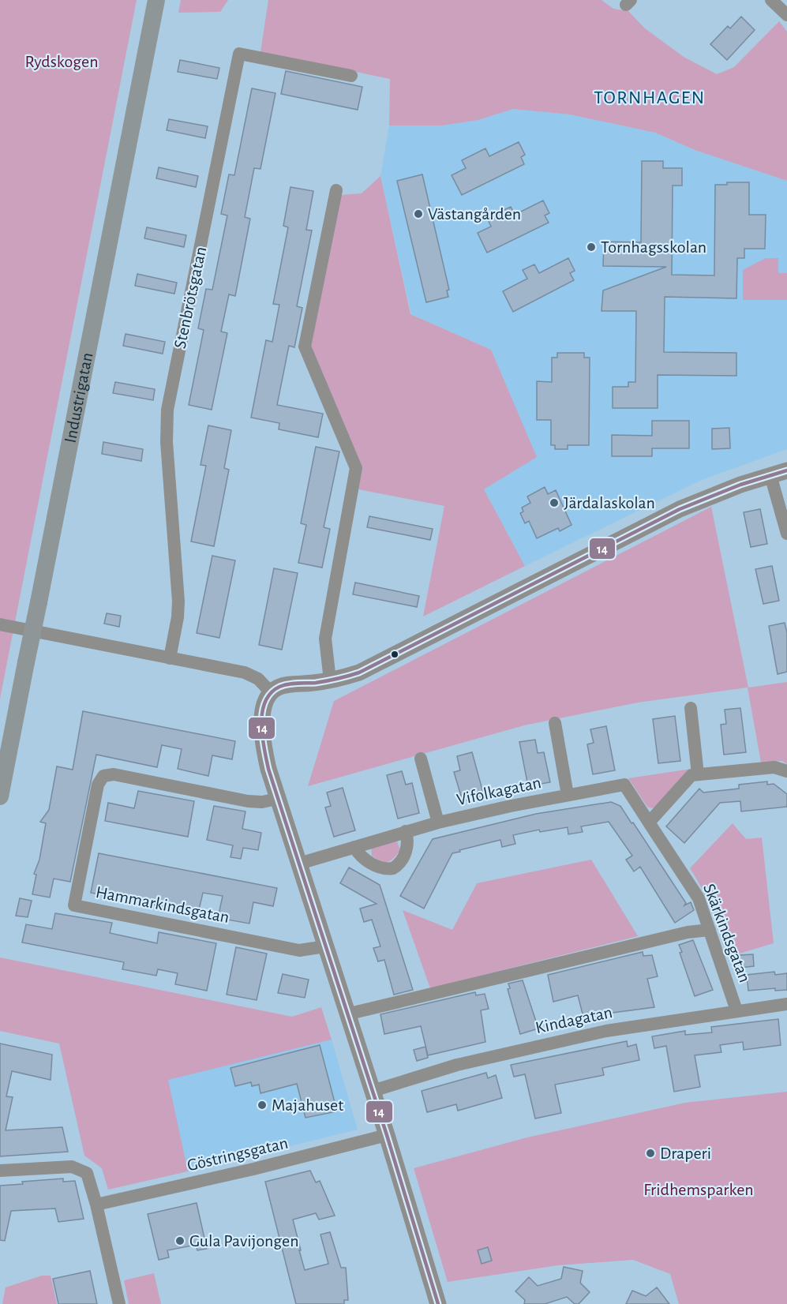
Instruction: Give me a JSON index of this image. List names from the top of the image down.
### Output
{
  "streets": {
    "main road": ["Industrigatan"],
    "street": [
      "Stenbrötsgatan",
      "Vifolkagatan",
      "Hammarkindsgatan",
      "Skärkindsgatan",
      "Kindagatan",
      "Göstringsgatan"
    ]
  },
  "crossings": [
    ["Vifolkagatan", "Skärkindsgatan"],
    ["Skärkindsgatan", "Kindagatan"]
  ],
  "districts": ["TORNHAGEN"],
  "parks": ["Rydskogen", "Fridhemsparken"],
  "places": [
    "Västangården",
    "Tornhagsskolan",
    "Järdalaskolan",
    "Majahuset",
    "Draperi",
    "Gula Pavijongen"
  ],
  "lines": ["transit line 14"]
}
